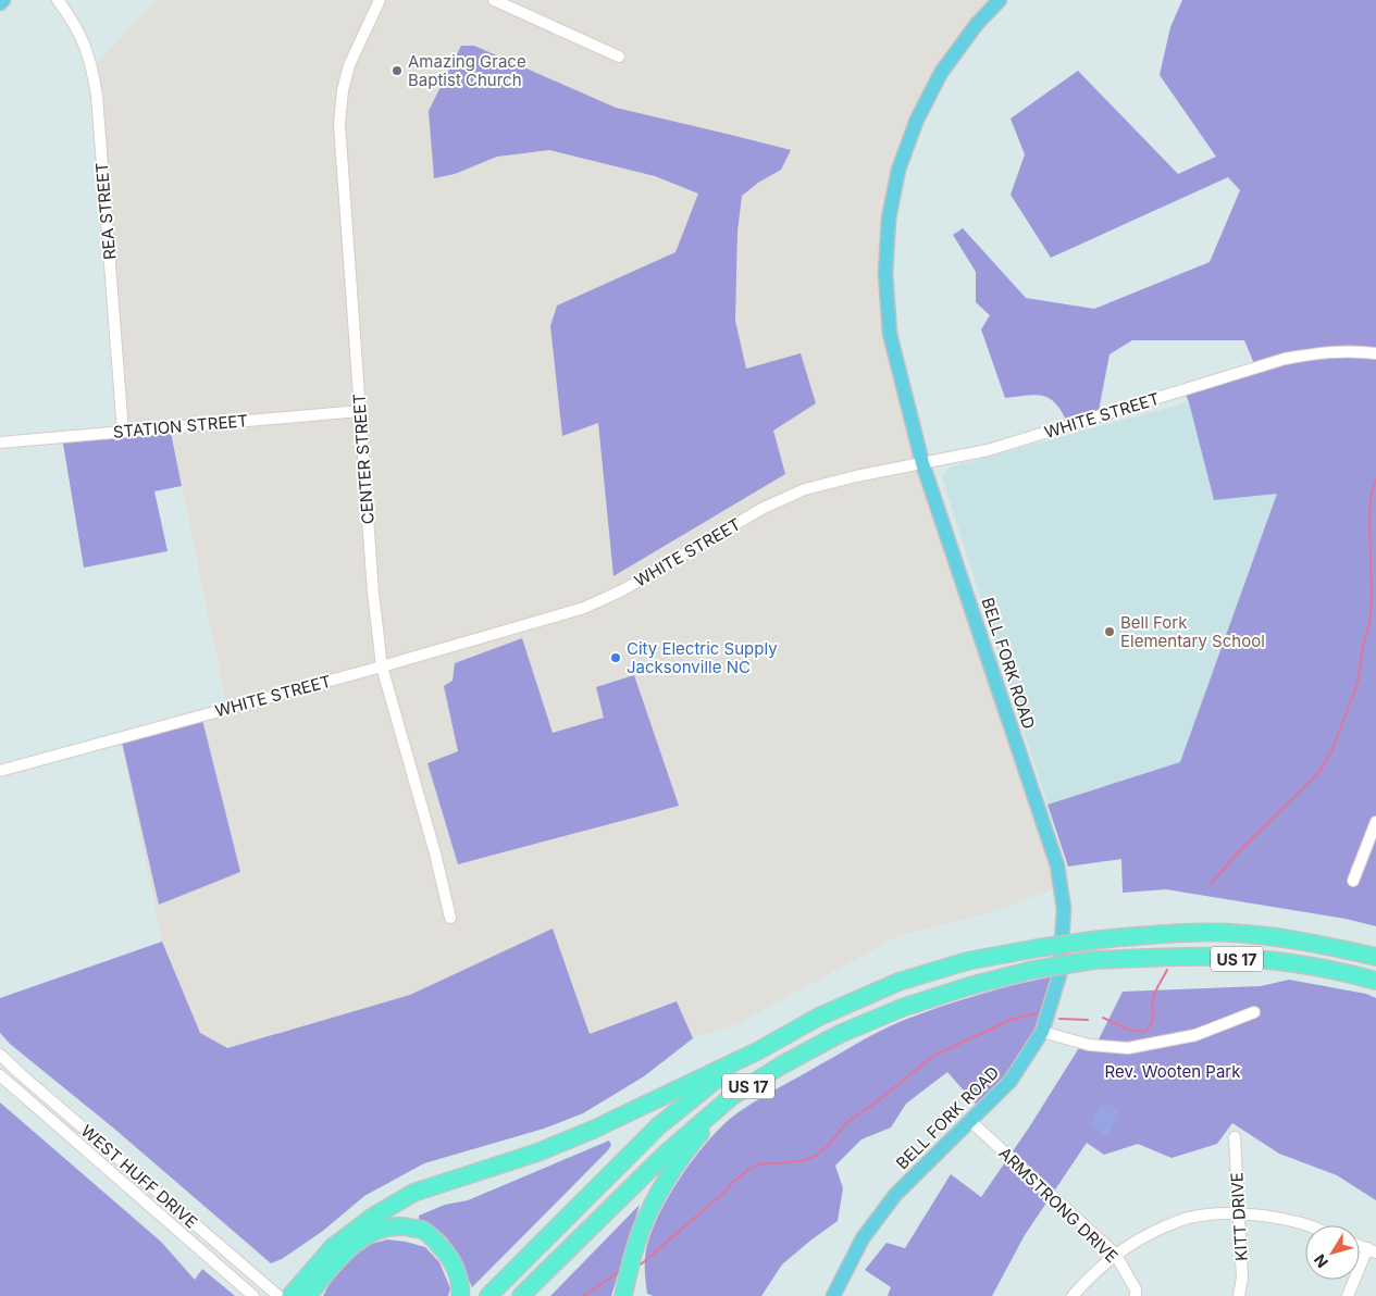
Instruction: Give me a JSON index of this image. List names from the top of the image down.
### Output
{
  "streets": {
    "highway": ["US 17"],
    "main road": ["BELL FORK ROAD"],
    "street": [
      "REA STREET",
      "WHITE STREET",
      "STATION STREET",
      "CENTER STREET",
      "WEST HUFF DRIVE",
      "ARMSTRONG DRIVE",
      "KITT DRIVE"
    ]
  },
  "crossings": [
    ["REA STREET", "STATION STREET"],
    ["WHITE STREET", "CENTER STREET"],
    ["WHITE STREET", "BELL FORK ROAD"],
    ["STATION STREET", "CENTER STREET"],
    ["BELL FORK ROAD", "ARMSTRONG DRIVE"]
  ],
  "parks": ["Rev. Wooten Park"],
  "places": ["Amazing Grace Baptist Church", "Bell Fork Elementary School", "City Electric Supply Jacksonville NC"],
  "north": "bottom left"
}
